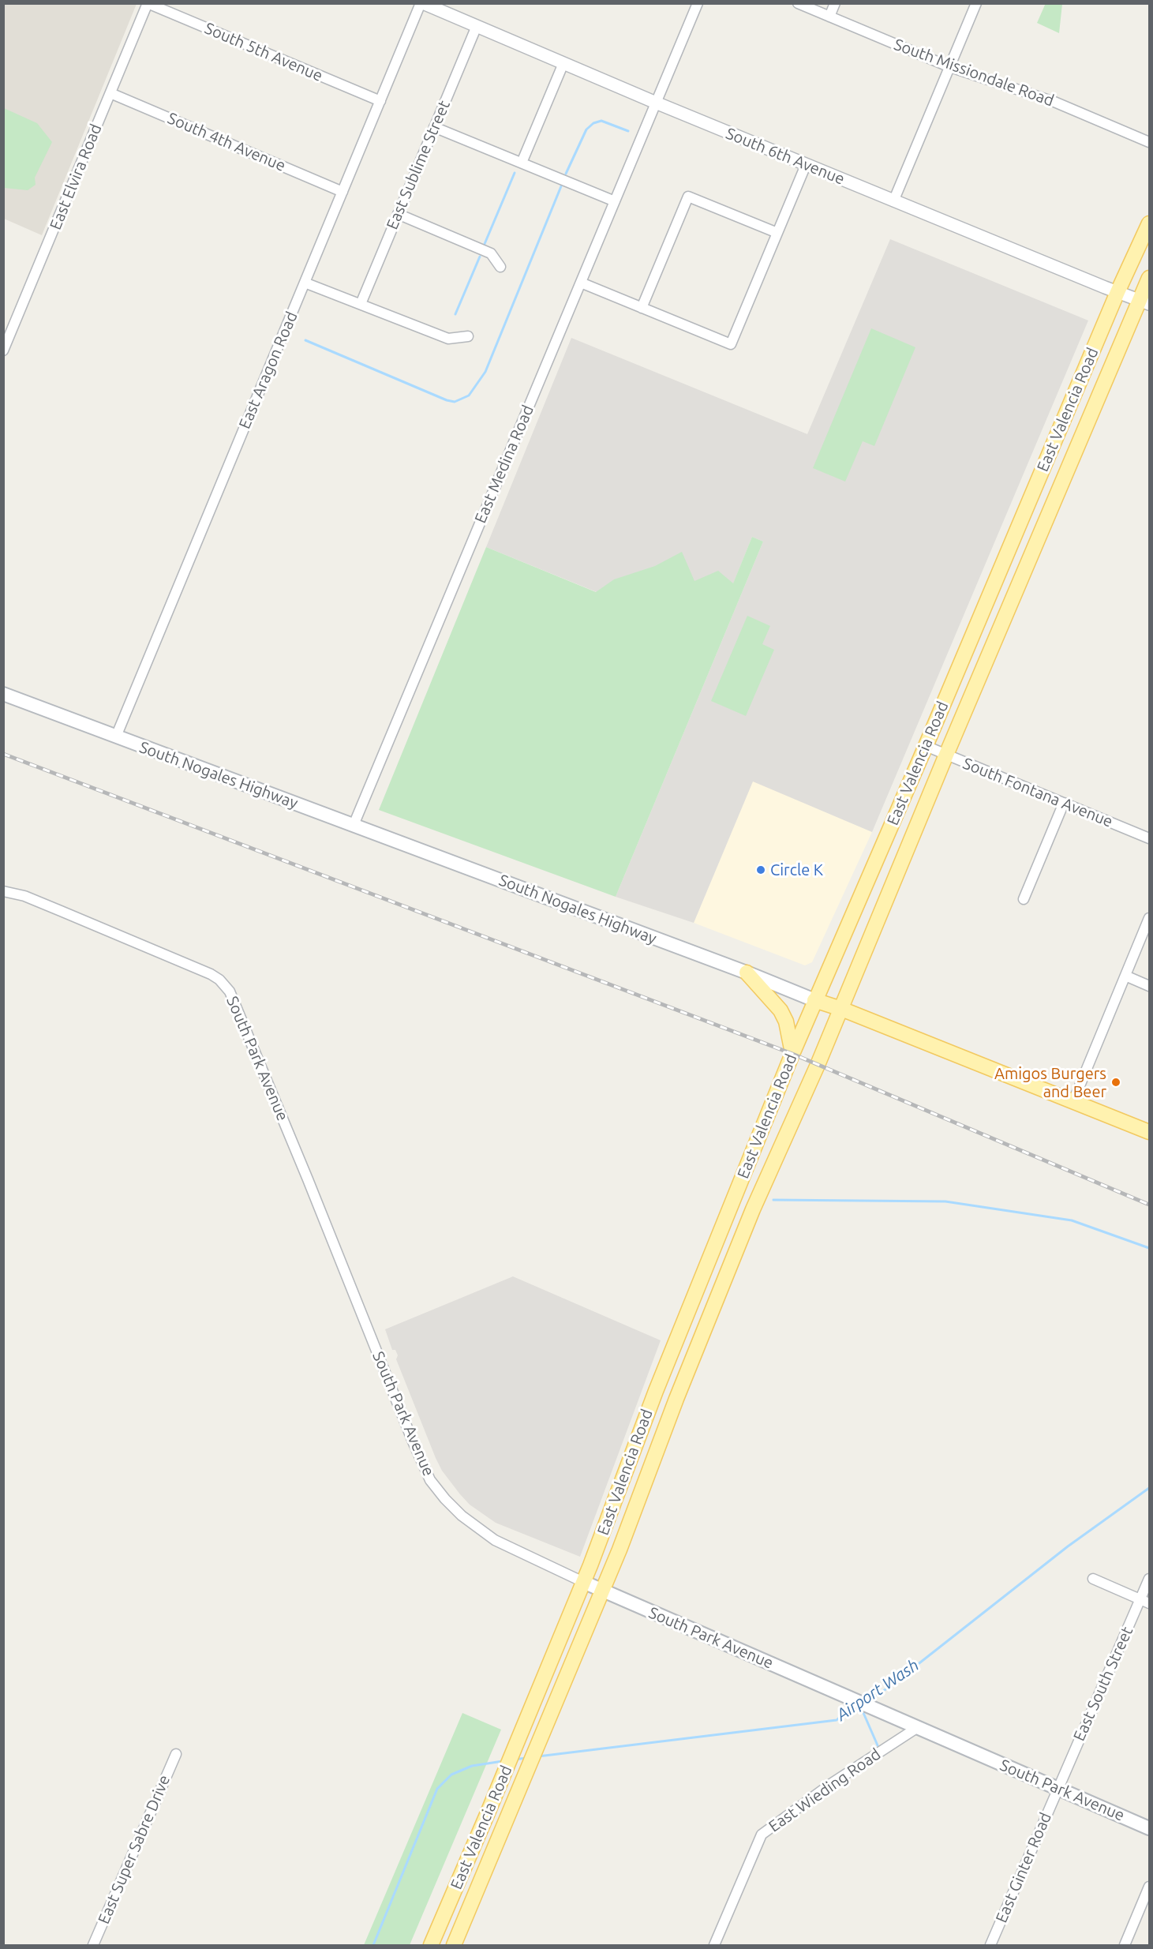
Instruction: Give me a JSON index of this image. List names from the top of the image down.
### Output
{
  "streets": {
    "main road": ["East Valencia Road", "South Nogales Highway", "South Park Avenue"],
    "street": [
      "South 5th Avenue",
      "South Missiondale Road",
      "South 4th Avenue",
      "South 6th Avenue",
      "East Sublime Street",
      "East Elvira Road",
      "East Aragon Road",
      "East Medina Road",
      "South Fontana Avenue",
      "East South Street",
      "East Wieding Road",
      "East Super Sabre Drive",
      "East Ginter Road"
    ]
  },
  "crossings": [
    ["South 5th Avenue", "East Elvira Road"],
    ["South 5th Avenue", "East Aragon Road"],
    ["South 4th Avenue", "East Elvira Road"],
    ["South 4th Avenue", "East Aragon Road"],
    ["South 6th Avenue", "East Sublime Street"],
    ["South 6th Avenue", "East Aragon Road"],
    ["South 6th Avenue", "East Valencia Road"],
    ["South 6th Avenue", "East Medina Road"],
    ["East Aragon Road", "South Nogales Highway"],
    ["East Valencia Road", "South Nogales Highway"],
    ["East Valencia Road", "South Fontana Avenue"],
    ["East Valencia Road", "South Park Avenue"],
    ["East Medina Road", "South Nogales Highway"],
    ["South Park Avenue", "East South Street"],
    ["South Park Avenue", "East Wieding Road"],
    ["South Park Avenue", "East Ginter Road"],
    ["East South Street", "East Ginter Road"]
  ],
  "water": ["Airport Wash"],
  "places": ["Circle K", "Amigos Burgers and Beer"]
}
